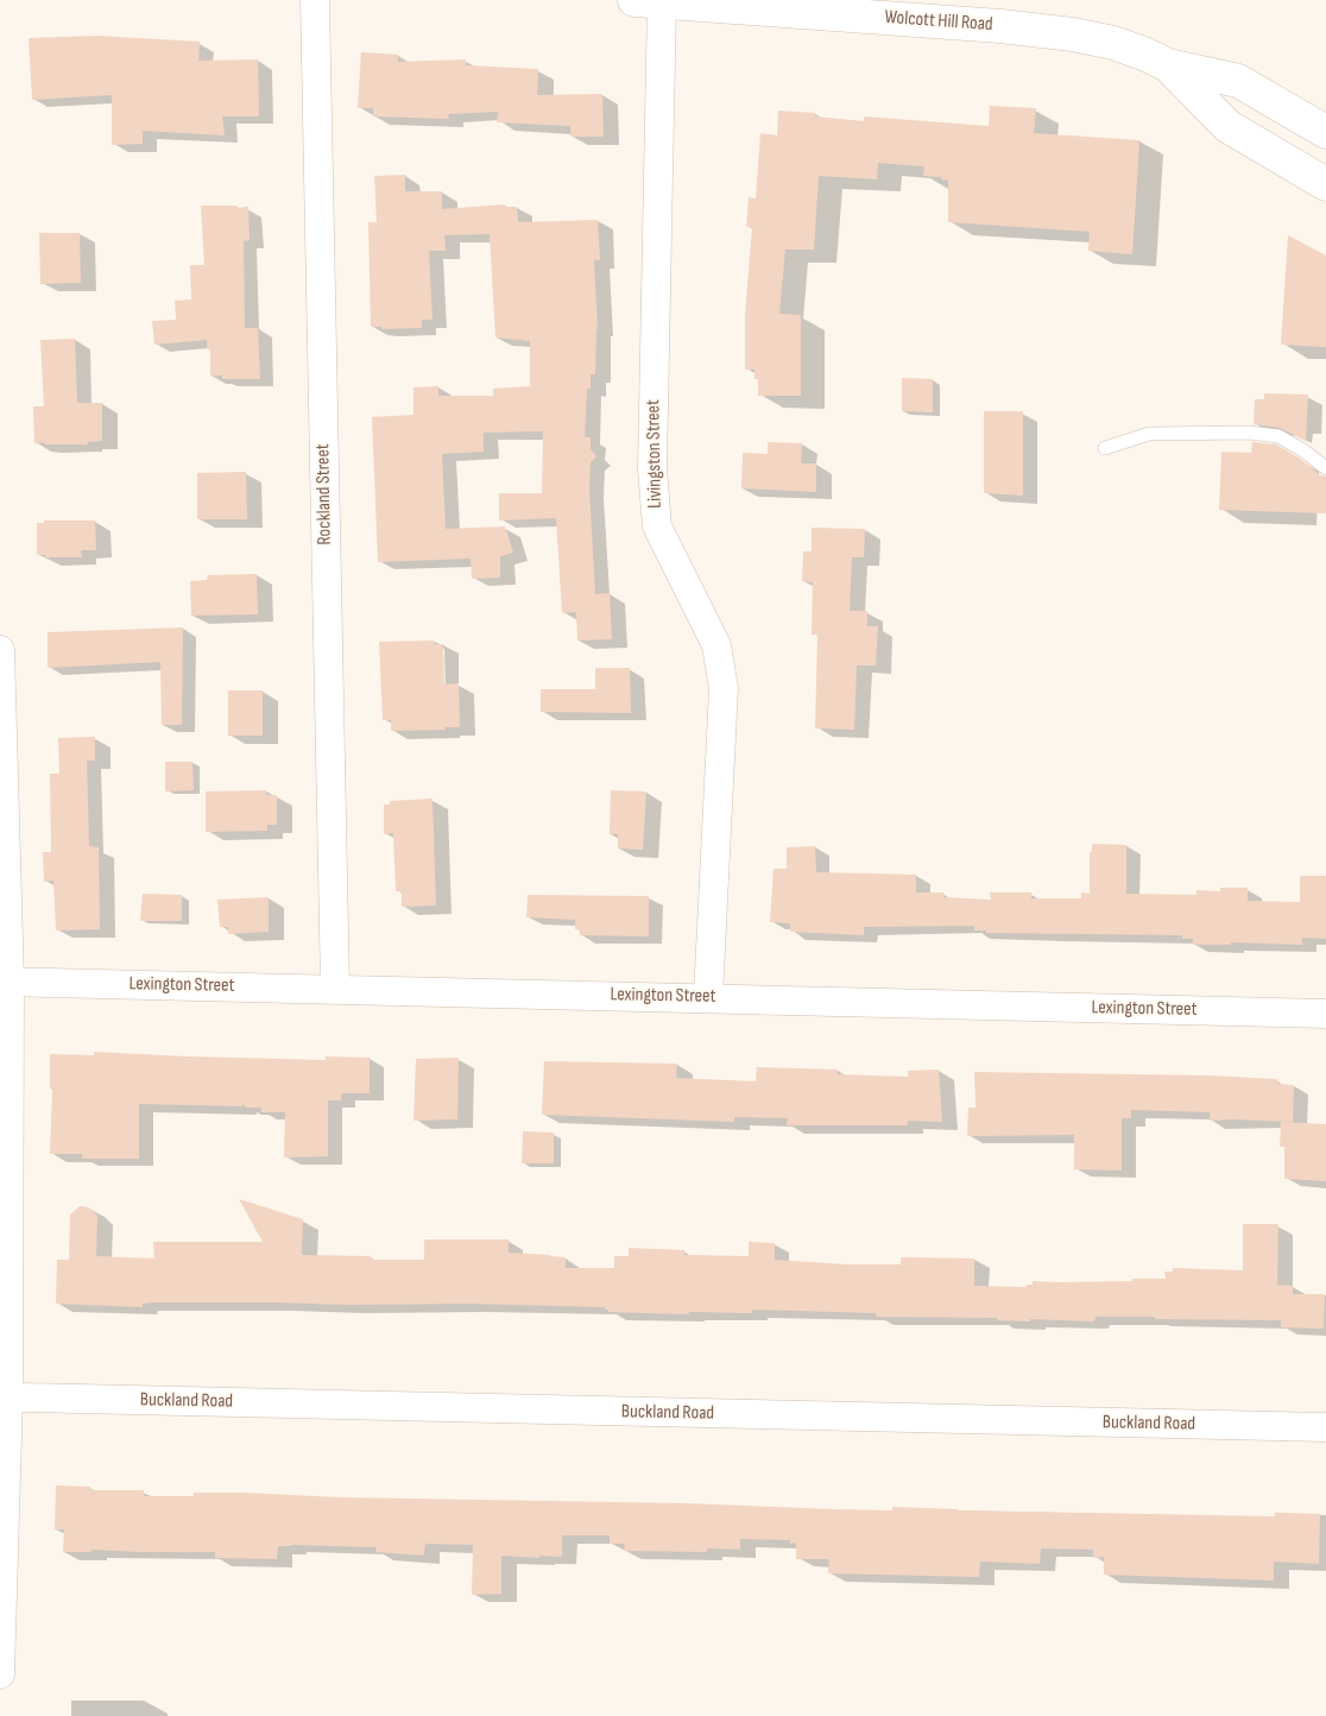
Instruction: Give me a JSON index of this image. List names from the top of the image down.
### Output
{
  "streets": {
    "street": [
      "Wolcott Hill Road",
      "Livingston Street",
      "Rockland Street",
      "Lexington Street",
      "Buckland Road"
    ]
  },
  "crossings": [
    ["Wolcott Hill Road", "Livingston Street"],
    ["Livingston Street", "Lexington Street"],
    ["Rockland Street", "Lexington Street"]
  ]
}
